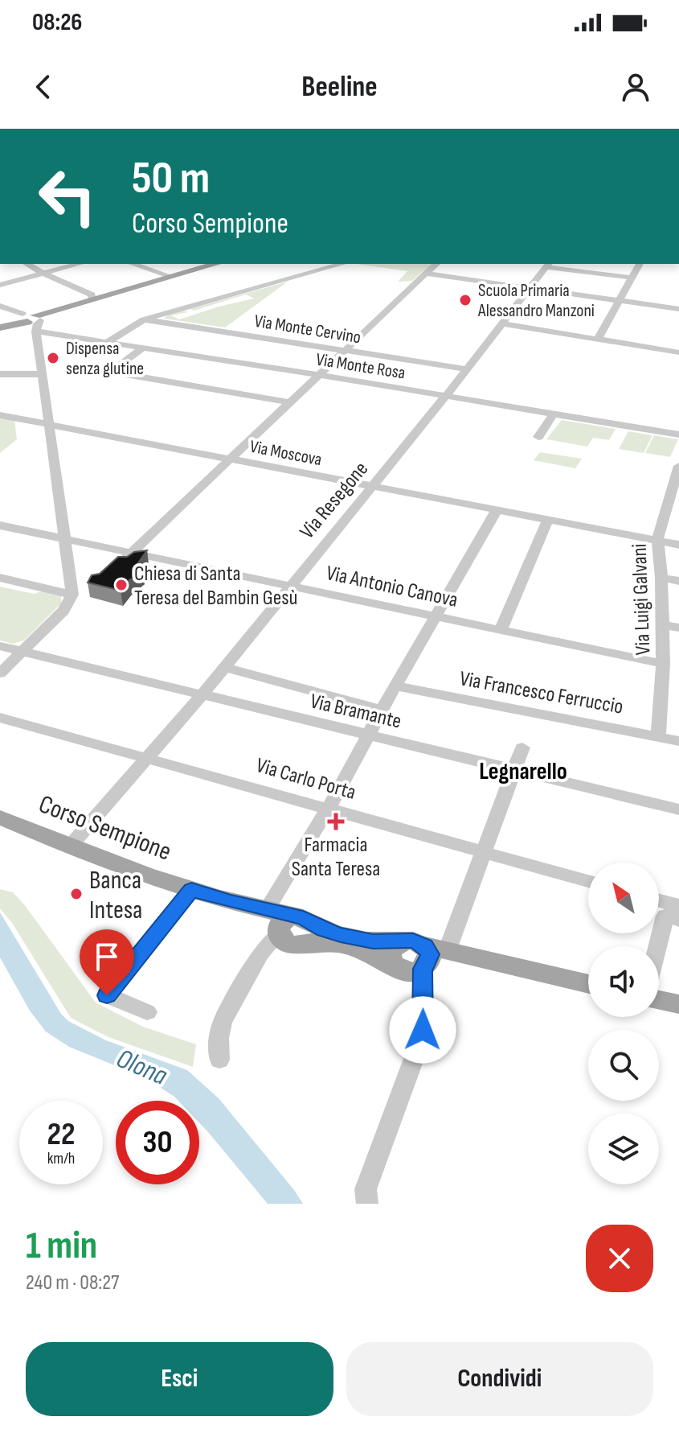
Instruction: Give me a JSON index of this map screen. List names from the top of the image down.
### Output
{
  "streets": {
    "main road": ["Corso Sempione"],
    "street": [
      "Via Monte Cervino",
      "Via Monte Rosa",
      "Via Moscova",
      "Via Resegone",
      "Via Antonio Canova",
      "Via Luigi Galvani",
      "Via Francesco Ferruccio",
      "Via Bramante",
      "Via Carlo Porta"
    ]
  },
  "crossings": [
    ["Via Monte Cervino", "Via Resegone"],
    ["Via Monte Rosa", "Via Resegone"],
    ["Via Moscova", "Via Resegone"],
    ["Via Moscova", "Via Luigi Galvani"],
    ["Via Resegone", "Via Antonio Canova"],
    ["Via Resegone", "Via Bramante"],
    ["Via Resegone", "Via Carlo Porta"],
    ["Via Resegone", "Corso Sempione"],
    ["Via Antonio Canova", "Via Luigi Galvani"],
    ["Via Luigi Galvani", "Via Francesco Ferruccio"]
  ],
  "districts": ["Legnarello"],
  "water": ["Olona"],
  "places": {
    "other": [
      "Scuola Primaria Alessandro Manzoni",
      "Dispensa senza glutine",
      "Chiesa di Santa Teresa del Bambin Gesù",
      "Banca Intesa"
    ],
    "health": ["Farmacia Santa Teresa"]
  },
  "north": "top left",
  "page": {
    "status": "08:26",
    "header": "Beeline",
    "turn": ["50 m", "Corso Sempione"],
    "speed": "22 km/h",
    "limit": "30",
    "heading": ["1 min", "240 m · 08:27"],
    "buttons": ["Esci", "Condividi"]
  }
}
